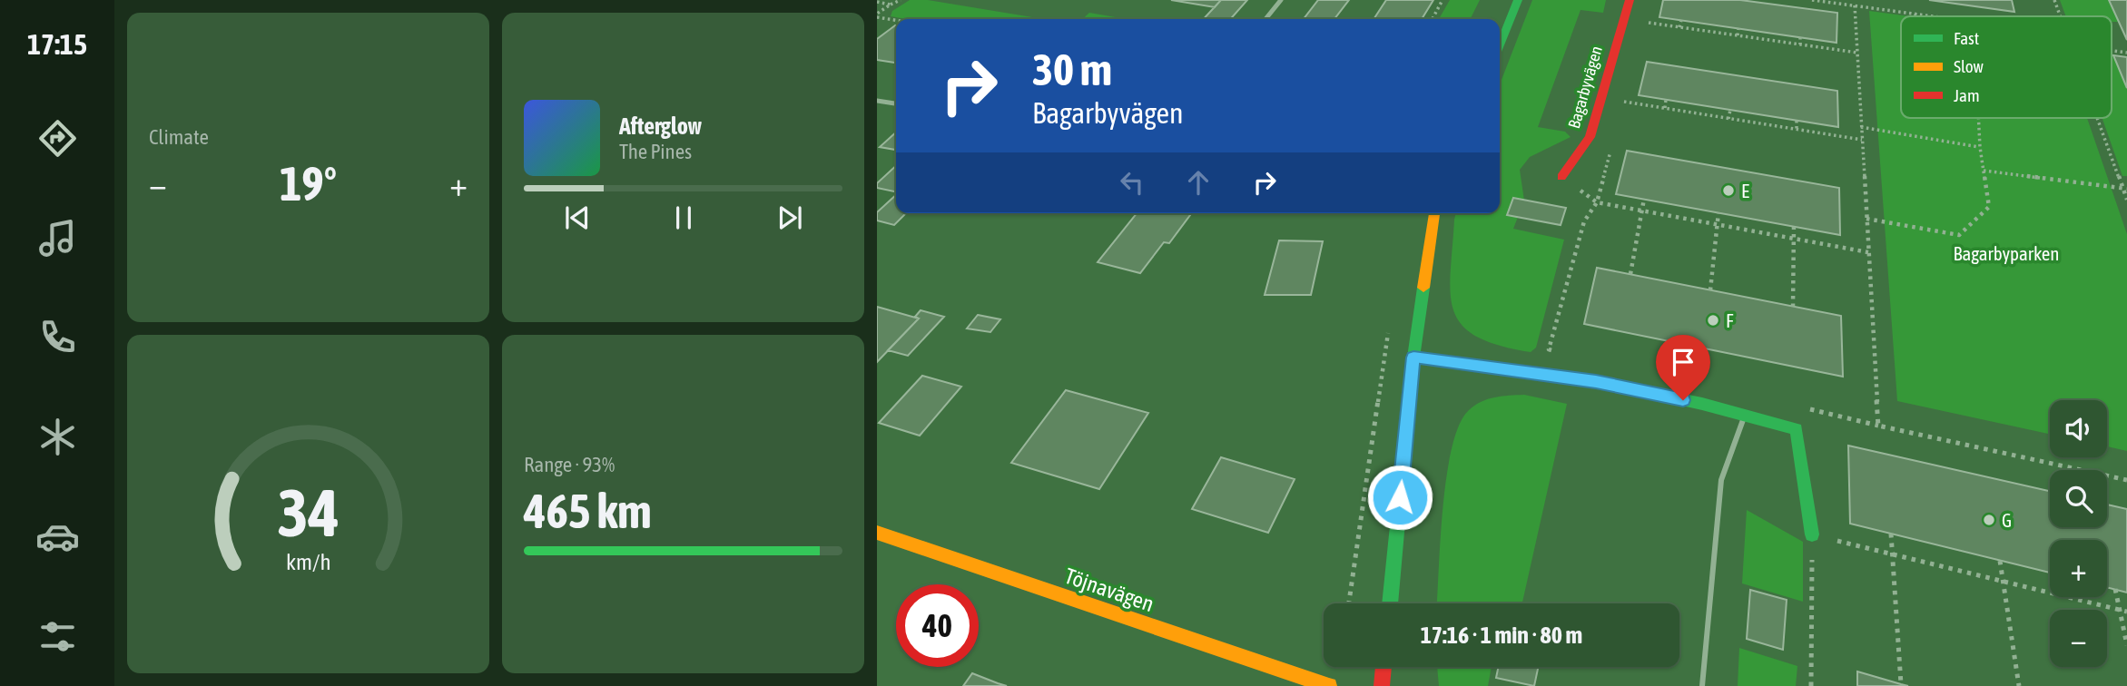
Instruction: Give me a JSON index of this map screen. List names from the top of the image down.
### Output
{
  "streets": {
    "street": ["Bagarbyvägen", "Töjnavägen"]
  },
  "parks": ["Bagarbyparken"],
  "places": ["E", "F", "G"],
  "legend": ["Fast", "Slow", "Jam"],
  "page": {
    "tabs": "17:15",
    "tile": [
      "Climate",
      ["Range · 93%", "465 km"]
    ],
    "turn": ["30 m", "Bagarbyvägen"],
    "song": ["Afterglow", "The Pines"],
    "heat": ["−", "19°", "+"],
    "map_buttons": ["+", "−"],
    "limit": "40",
    "trip": "17:16 · 1 min · 80 m",
    "gauge": ["34", "km/h"]
  }
}
